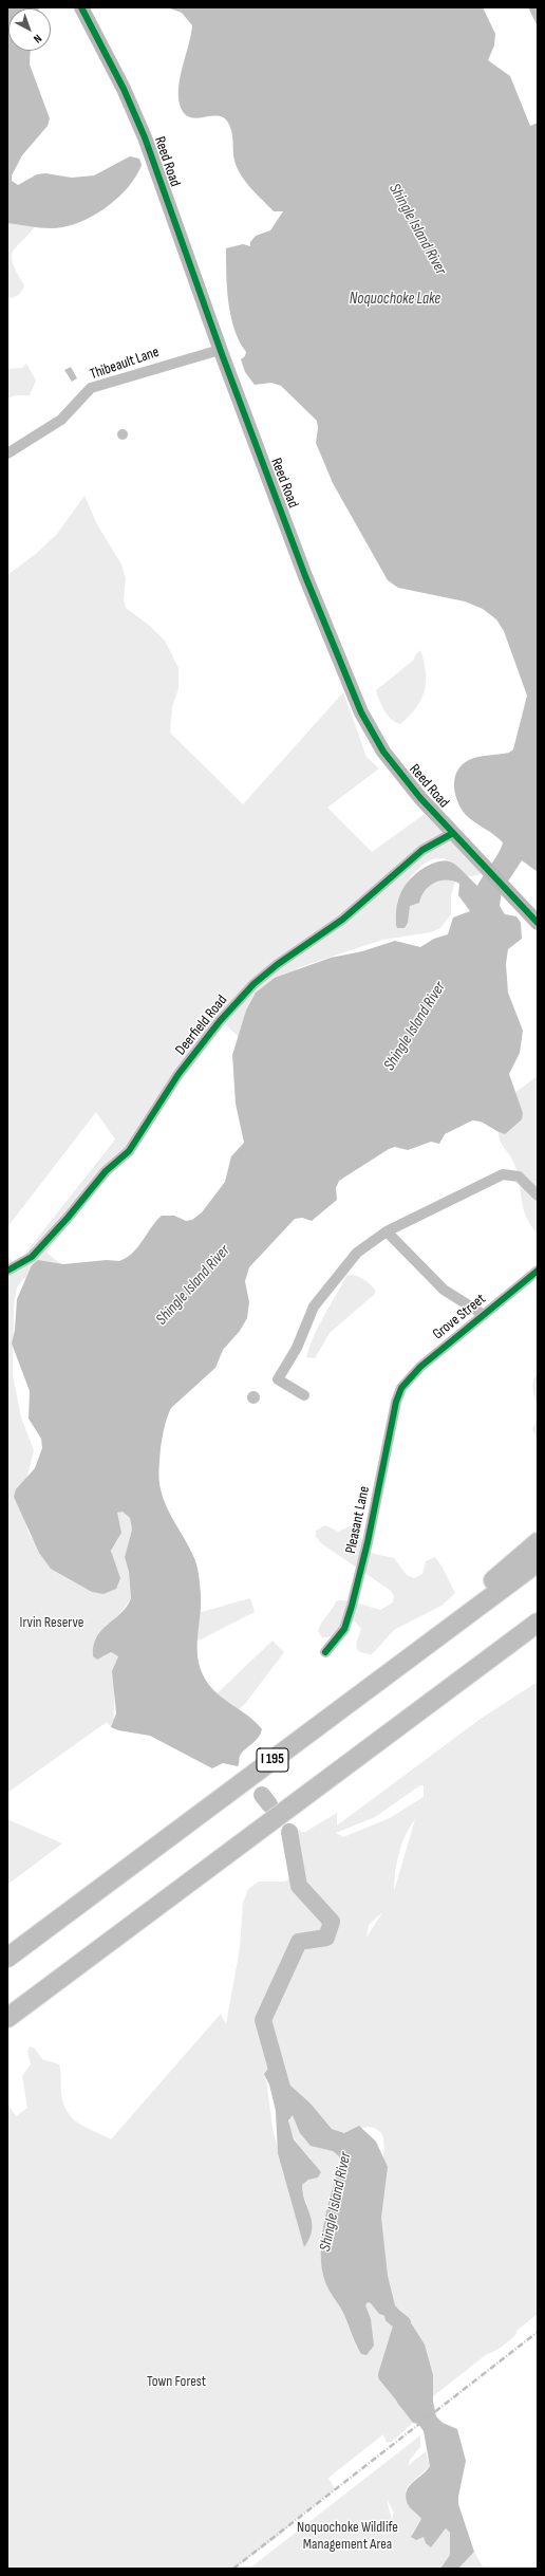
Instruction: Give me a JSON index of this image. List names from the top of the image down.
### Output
{
  "streets": {
    "highway": ["I 195"],
    "street": [
      "Reed Road",
      "Thibeault Lane",
      "Deerfield Road",
      "Grove Street",
      "Pleasant Lane"
    ]
  },
  "crossings": [
    ["Reed Road", "Thibeault Lane"],
    ["Reed Road", "Deerfield Road"],
    ["Grove Street", "Pleasant Lane"]
  ],
  "water": ["Shingle Island River", "Noquochoke Lake"],
  "parks": ["Irvin Reserve", "Town Forest", "Noquochoke Wildlife Management Area"],
  "north": "bottom right"
}
